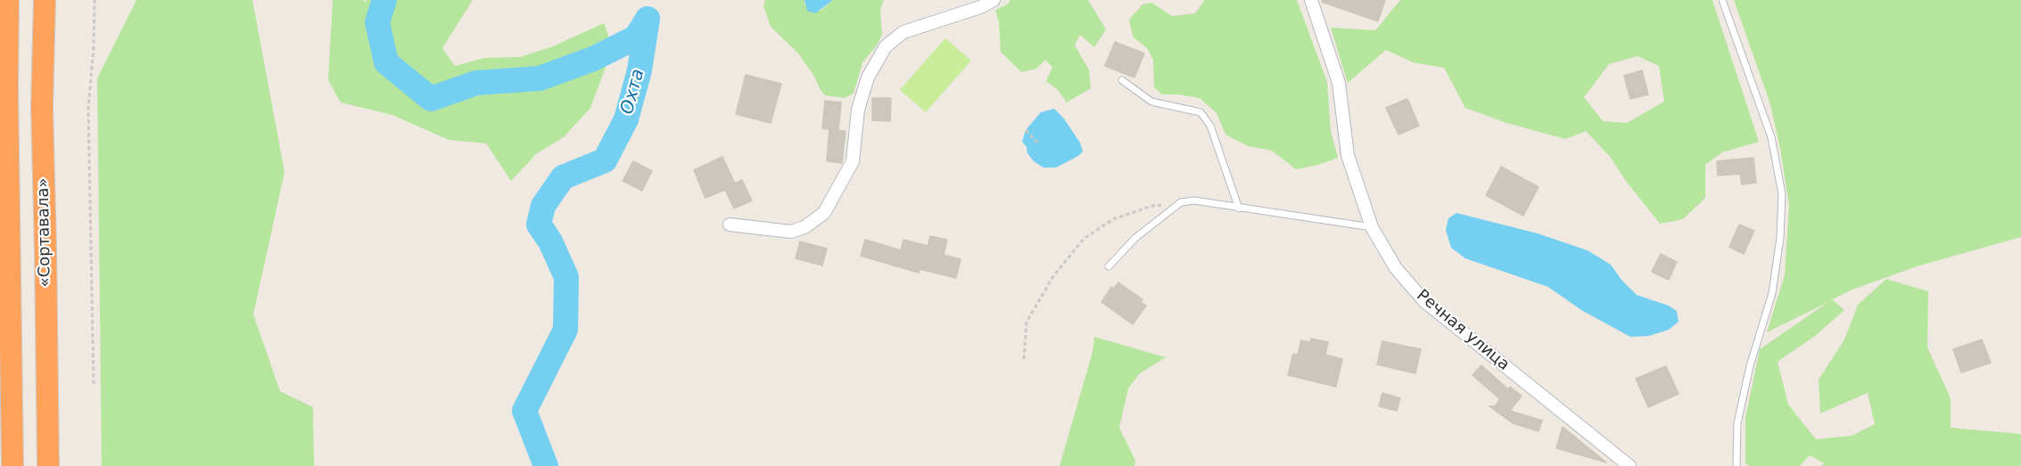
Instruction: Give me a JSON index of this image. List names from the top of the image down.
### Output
{
  "streets": {
    "highway": ["«Сортавала»"],
    "street": ["Речная улица"]
  },
  "water": ["Охта"]
}
